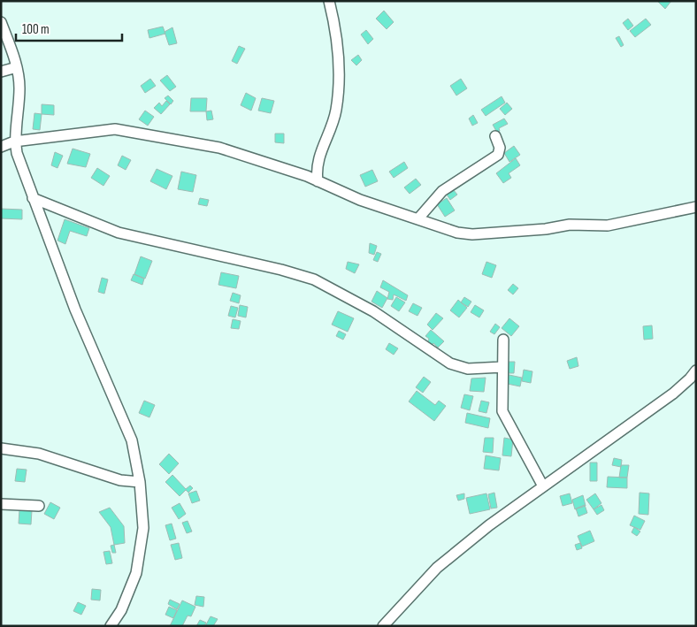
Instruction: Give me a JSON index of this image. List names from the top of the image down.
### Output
{
  "scale_bar": "100 m"
}
